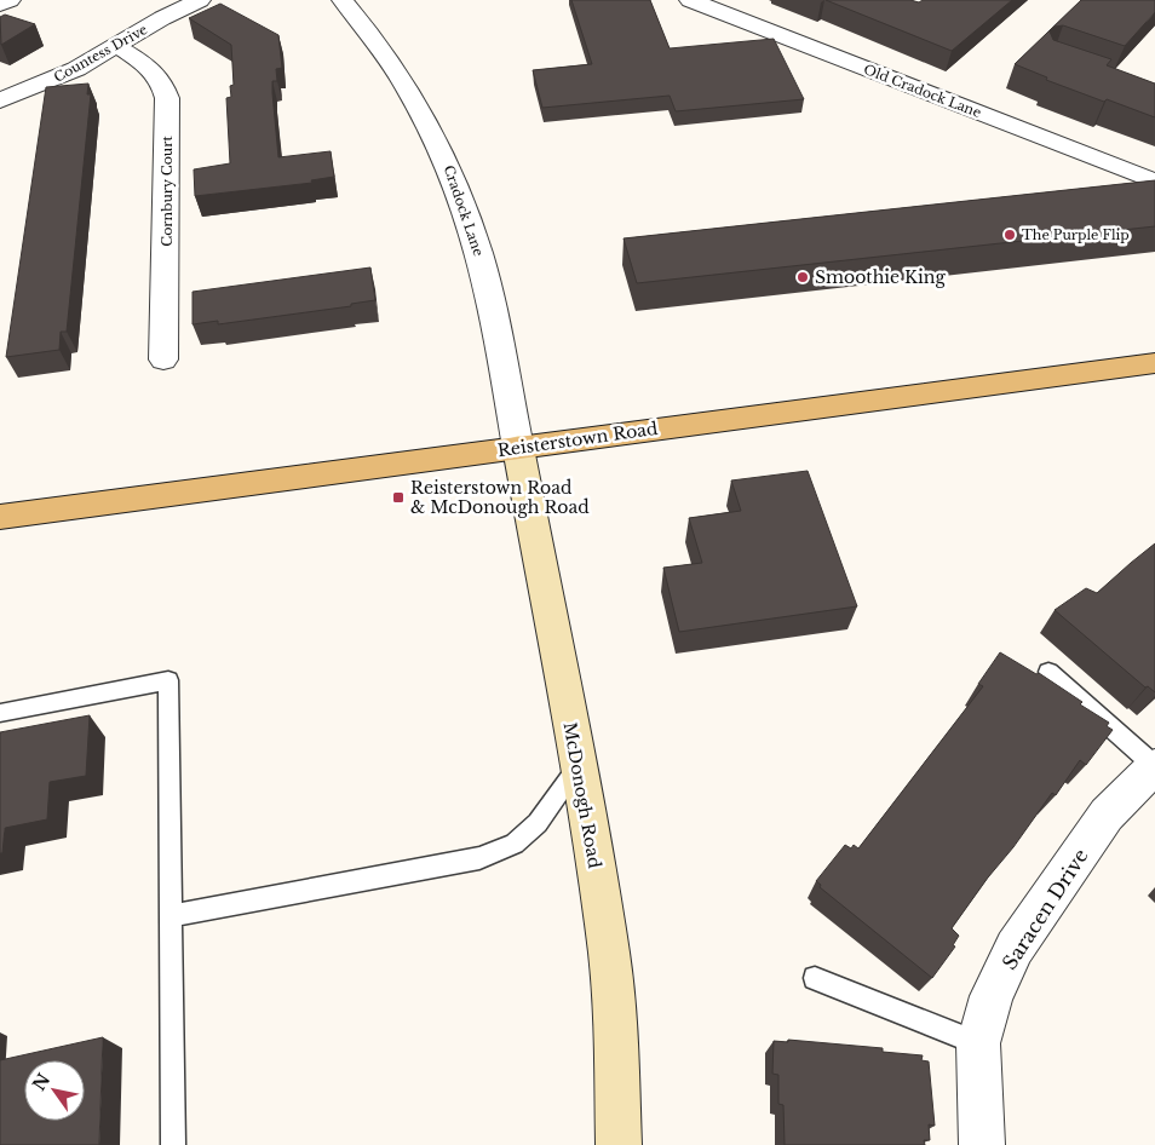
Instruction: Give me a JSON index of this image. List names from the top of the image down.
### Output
{
  "streets": {
    "main road": ["Reisterstown Road", "McDonogh Road"],
    "street": [
      "Countess Drive",
      "Old Cradock Lane",
      "Cornbury Court",
      "Cradock Lane",
      "Saracen Drive"
    ]
  },
  "crossings": [
    ["Countess Drive", "Cornbury Court"],
    ["Cradock Lane", "Reisterstown Road"],
    ["Cradock Lane", "McDonogh Road"],
    ["Reisterstown Road", "McDonogh Road"]
  ],
  "places": {
    "other": ["The Purple Flip", "Smoothie King"],
    "transit": ["Reisterstown Road & McDonough Road"]
  },
  "north": "top left"
}
